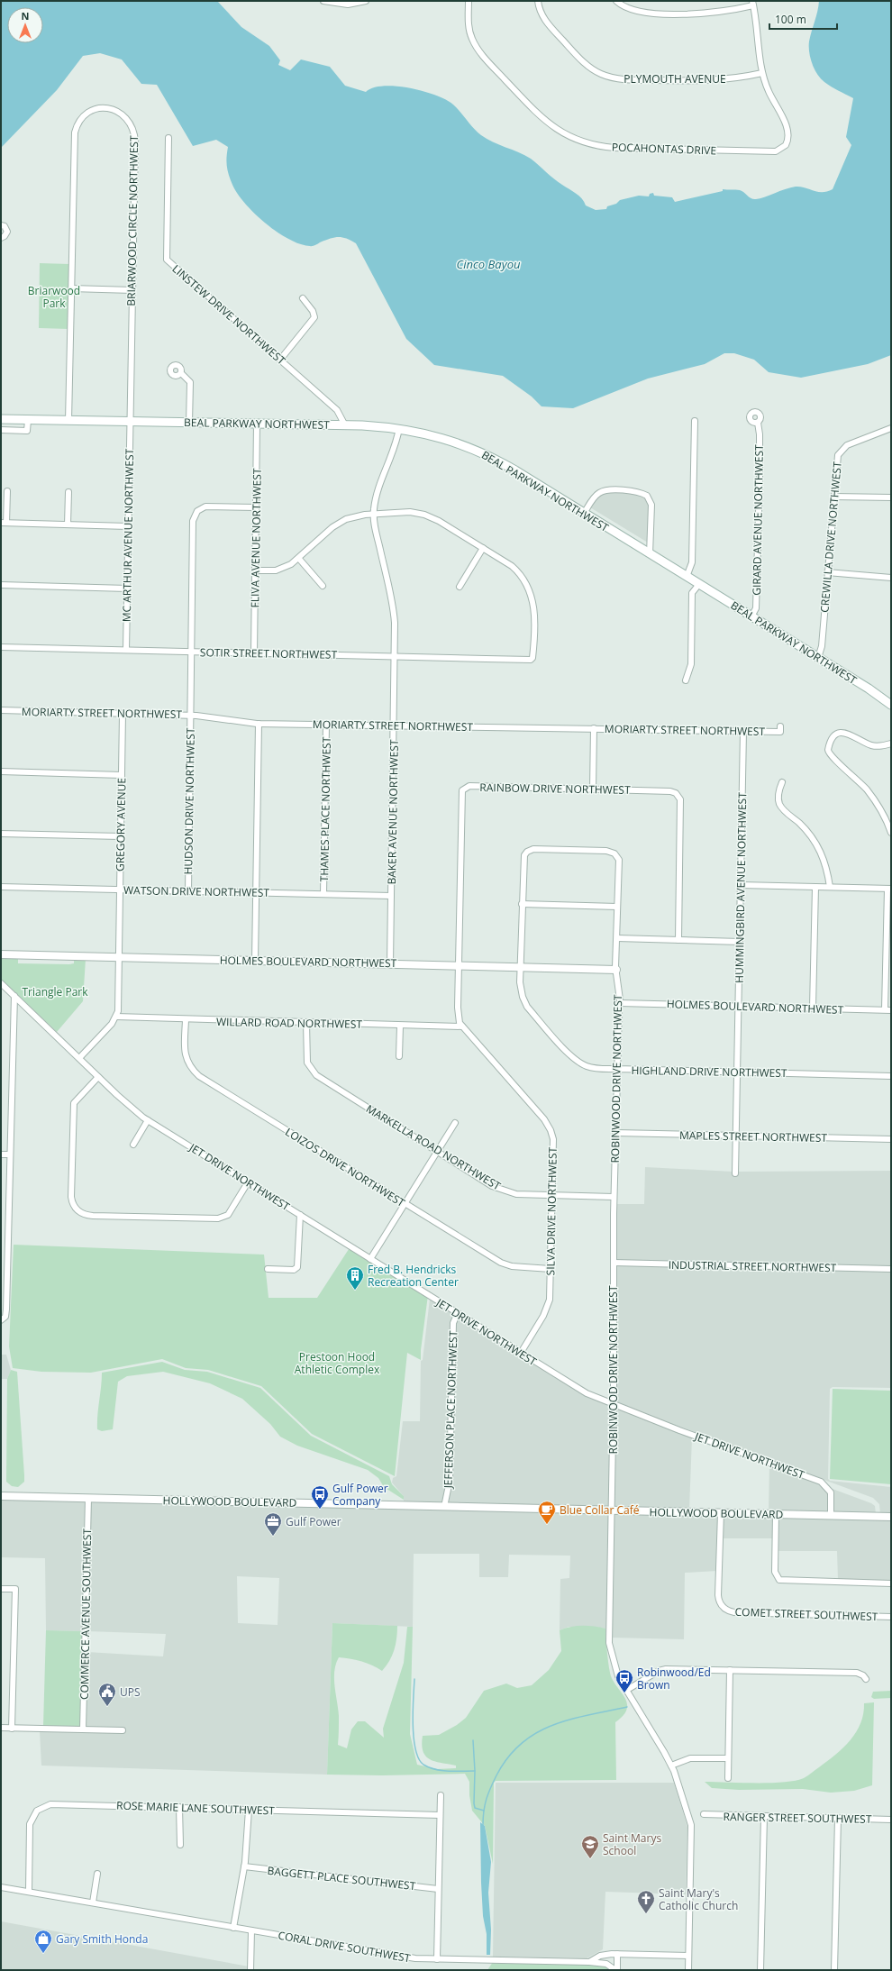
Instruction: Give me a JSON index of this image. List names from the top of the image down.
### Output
{
  "streets": {
    "main road": ["BEAL PARKWAY NORTHWEST"],
    "street": [
      "PLYMOUTH AVENUE",
      "POCAHONTAS DRIVE",
      "BRIARWOOD CIRCLE NORTHWEST",
      "LINSTEW DRIVE NORTHWEST",
      "GIRARD AVENUE NORTHWEST",
      "MC ARTHUR AVENUE NORTHWEST",
      "CREWILLA DRIVE NORTHWEST",
      "FLIVA AVENUE NORTHWEST",
      "SOTIR STREET NORTHWEST",
      "MORIARTY STREET NORTHWEST",
      "RAINBOW DRIVE NORTHWEST",
      "HUDSON DRIVE NORTHWEST",
      "THAMES PLACE NORTHWEST",
      "BAKER AVENUE NORTHWEST",
      "GREGORY AVENUE",
      "HUMMINGBIRD AVENUE NORTHWEST",
      "WATSON DRIVE NORTHWEST",
      "HOLMES BOULEVARD NORTHWEST",
      "WILLARD ROAD NORTHWEST",
      "HIGHLAND DRIVE NORTHWEST",
      "ROBINWOOD DRIVE NORTHWEST",
      "MAPLES STREET NORTHWEST",
      "MARKELLA ROAD NORTHWEST",
      "LOIZOS DRIVE NORTHWEST",
      "JET DRIVE NORTHWEST",
      "SILVA DRIVE NORTHWEST",
      "INDUSTRIAL STREET NORTHWEST",
      "JEFFERSON PLACE NORTHWEST",
      "HOLLYWOOD BOULEVARD",
      "COMMERCE AVENUE SOUTHWEST",
      "COMET STREET SOUTHWEST",
      "ROSE MARIE LANE SOUTHWEST",
      "RANGER STREET SOUTHWEST",
      "BAGGETT PLACE SOUTHWEST",
      "CORAL DRIVE SOUTHWEST"
    ]
  },
  "crossings": [
    ["PLYMOUTH AVENUE", "POCAHONTAS DRIVE"],
    ["BRIARWOOD CIRCLE NORTHWEST", "BEAL PARKWAY NORTHWEST"],
    ["BRIARWOOD CIRCLE NORTHWEST", "MC ARTHUR AVENUE NORTHWEST"],
    ["LINSTEW DRIVE NORTHWEST", "BEAL PARKWAY NORTHWEST"],
    ["BEAL PARKWAY NORTHWEST", "GIRARD AVENUE NORTHWEST"],
    ["BEAL PARKWAY NORTHWEST", "MC ARTHUR AVENUE NORTHWEST"],
    ["BEAL PARKWAY NORTHWEST", "CREWILLA DRIVE NORTHWEST"],
    ["BEAL PARKWAY NORTHWEST", "FLIVA AVENUE NORTHWEST"],
    ["BEAL PARKWAY NORTHWEST", "BAKER AVENUE NORTHWEST"],
    ["MC ARTHUR AVENUE NORTHWEST", "SOTIR STREET NORTHWEST"],
    ["FLIVA AVENUE NORTHWEST", "SOTIR STREET NORTHWEST"],
    ["FLIVA AVENUE NORTHWEST", "HUDSON DRIVE NORTHWEST"],
    ["SOTIR STREET NORTHWEST", "HUDSON DRIVE NORTHWEST"],
    ["SOTIR STREET NORTHWEST", "BAKER AVENUE NORTHWEST"],
    ["MORIARTY STREET NORTHWEST", "HUDSON DRIVE NORTHWEST"],
    ["MORIARTY STREET NORTHWEST", "THAMES PLACE NORTHWEST"],
    ["MORIARTY STREET NORTHWEST", "BAKER AVENUE NORTHWEST"],
    ["MORIARTY STREET NORTHWEST", "GREGORY AVENUE"],
    ["MORIARTY STREET NORTHWEST", "HUMMINGBIRD AVENUE NORTHWEST"],
    ["RAINBOW DRIVE NORTHWEST", "HOLMES BOULEVARD NORTHWEST"],
    ["RAINBOW DRIVE NORTHWEST", "SILVA DRIVE NORTHWEST"],
    ["HUDSON DRIVE NORTHWEST", "WATSON DRIVE NORTHWEST"],
    ["THAMES PLACE NORTHWEST", "WATSON DRIVE NORTHWEST"],
    ["BAKER AVENUE NORTHWEST", "WATSON DRIVE NORTHWEST"],
    ["BAKER AVENUE NORTHWEST", "HOLMES BOULEVARD NORTHWEST"],
    ["GREGORY AVENUE", "WATSON DRIVE NORTHWEST"],
    ["GREGORY AVENUE", "HOLMES BOULEVARD NORTHWEST"],
    ["GREGORY AVENUE", "WILLARD ROAD NORTHWEST"],
    ["HUMMINGBIRD AVENUE NORTHWEST", "HOLMES BOULEVARD NORTHWEST"],
    ["HUMMINGBIRD AVENUE NORTHWEST", "HIGHLAND DRIVE NORTHWEST"],
    ["HUMMINGBIRD AVENUE NORTHWEST", "MAPLES STREET NORTHWEST"],
    ["HOLMES BOULEVARD NORTHWEST", "HIGHLAND DRIVE NORTHWEST"],
    ["HOLMES BOULEVARD NORTHWEST", "ROBINWOOD DRIVE NORTHWEST"],
    ["HOLMES BOULEVARD NORTHWEST", "SILVA DRIVE NORTHWEST"],
    ["WILLARD ROAD NORTHWEST", "MARKELLA ROAD NORTHWEST"],
    ["WILLARD ROAD NORTHWEST", "LOIZOS DRIVE NORTHWEST"],
    ["WILLARD ROAD NORTHWEST", "SILVA DRIVE NORTHWEST"],
    ["HIGHLAND DRIVE NORTHWEST", "ROBINWOOD DRIVE NORTHWEST"],
    ["ROBINWOOD DRIVE NORTHWEST", "MAPLES STREET NORTHWEST"],
    ["ROBINWOOD DRIVE NORTHWEST", "MARKELLA ROAD NORTHWEST"],
    ["ROBINWOOD DRIVE NORTHWEST", "JET DRIVE NORTHWEST"],
    ["ROBINWOOD DRIVE NORTHWEST", "INDUSTRIAL STREET NORTHWEST"],
    ["ROBINWOOD DRIVE NORTHWEST", "HOLLYWOOD BOULEVARD"],
    ["ROBINWOOD DRIVE NORTHWEST", "CORAL DRIVE SOUTHWEST"],
    ["MARKELLA ROAD NORTHWEST", "SILVA DRIVE NORTHWEST"],
    ["LOIZOS DRIVE NORTHWEST", "SILVA DRIVE NORTHWEST"],
    ["JET DRIVE NORTHWEST", "SILVA DRIVE NORTHWEST"],
    ["JET DRIVE NORTHWEST", "JEFFERSON PLACE NORTHWEST"],
    ["JET DRIVE NORTHWEST", "HOLLYWOOD BOULEVARD"],
    ["JEFFERSON PLACE NORTHWEST", "HOLLYWOOD BOULEVARD"],
    ["HOLLYWOOD BOULEVARD", "COMMERCE AVENUE SOUTHWEST"],
    ["HOLLYWOOD BOULEVARD", "COMET STREET SOUTHWEST"],
    ["ROSE MARIE LANE SOUTHWEST", "CORAL DRIVE SOUTHWEST"]
  ],
  "water": ["Cinco Bayou"],
  "parks": ["Briarwood Park", "Triangle Park", "Prestoon Hood Athletic Complex"],
  "places": {
    "building": ["Fred B. Hendricks Recreation Center"],
    "bus stop": ["Gulf Power Company", "Robinwood/Ed Brown"],
    "cafe": ["Blue Collar Café"],
    "office": ["Gulf Power"],
    "public building": ["UPS"],
    "school or university": ["Saint Marys School"],
    "church": ["Saint Mary's Catholic Church"],
    "shop": ["Gary Smith Honda"]
  },
  "scale_bar": "100 m",
  "north": "top"
}
